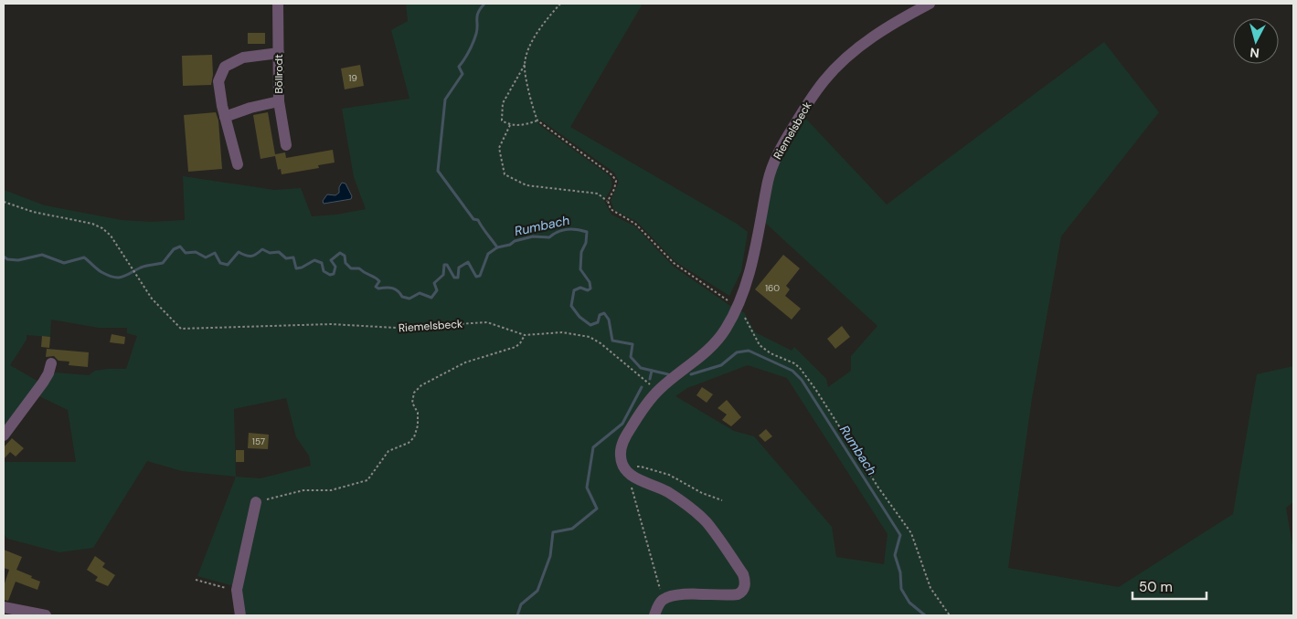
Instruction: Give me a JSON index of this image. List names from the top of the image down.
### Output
{
  "streets": {
    "street": ["Böllrodt", "Riemelsbeck"]
  },
  "water": ["Rumbach"],
  "house_numbers": ["19", "160", "157"],
  "scale_bar": "50 m",
  "north": "bottom"
}
